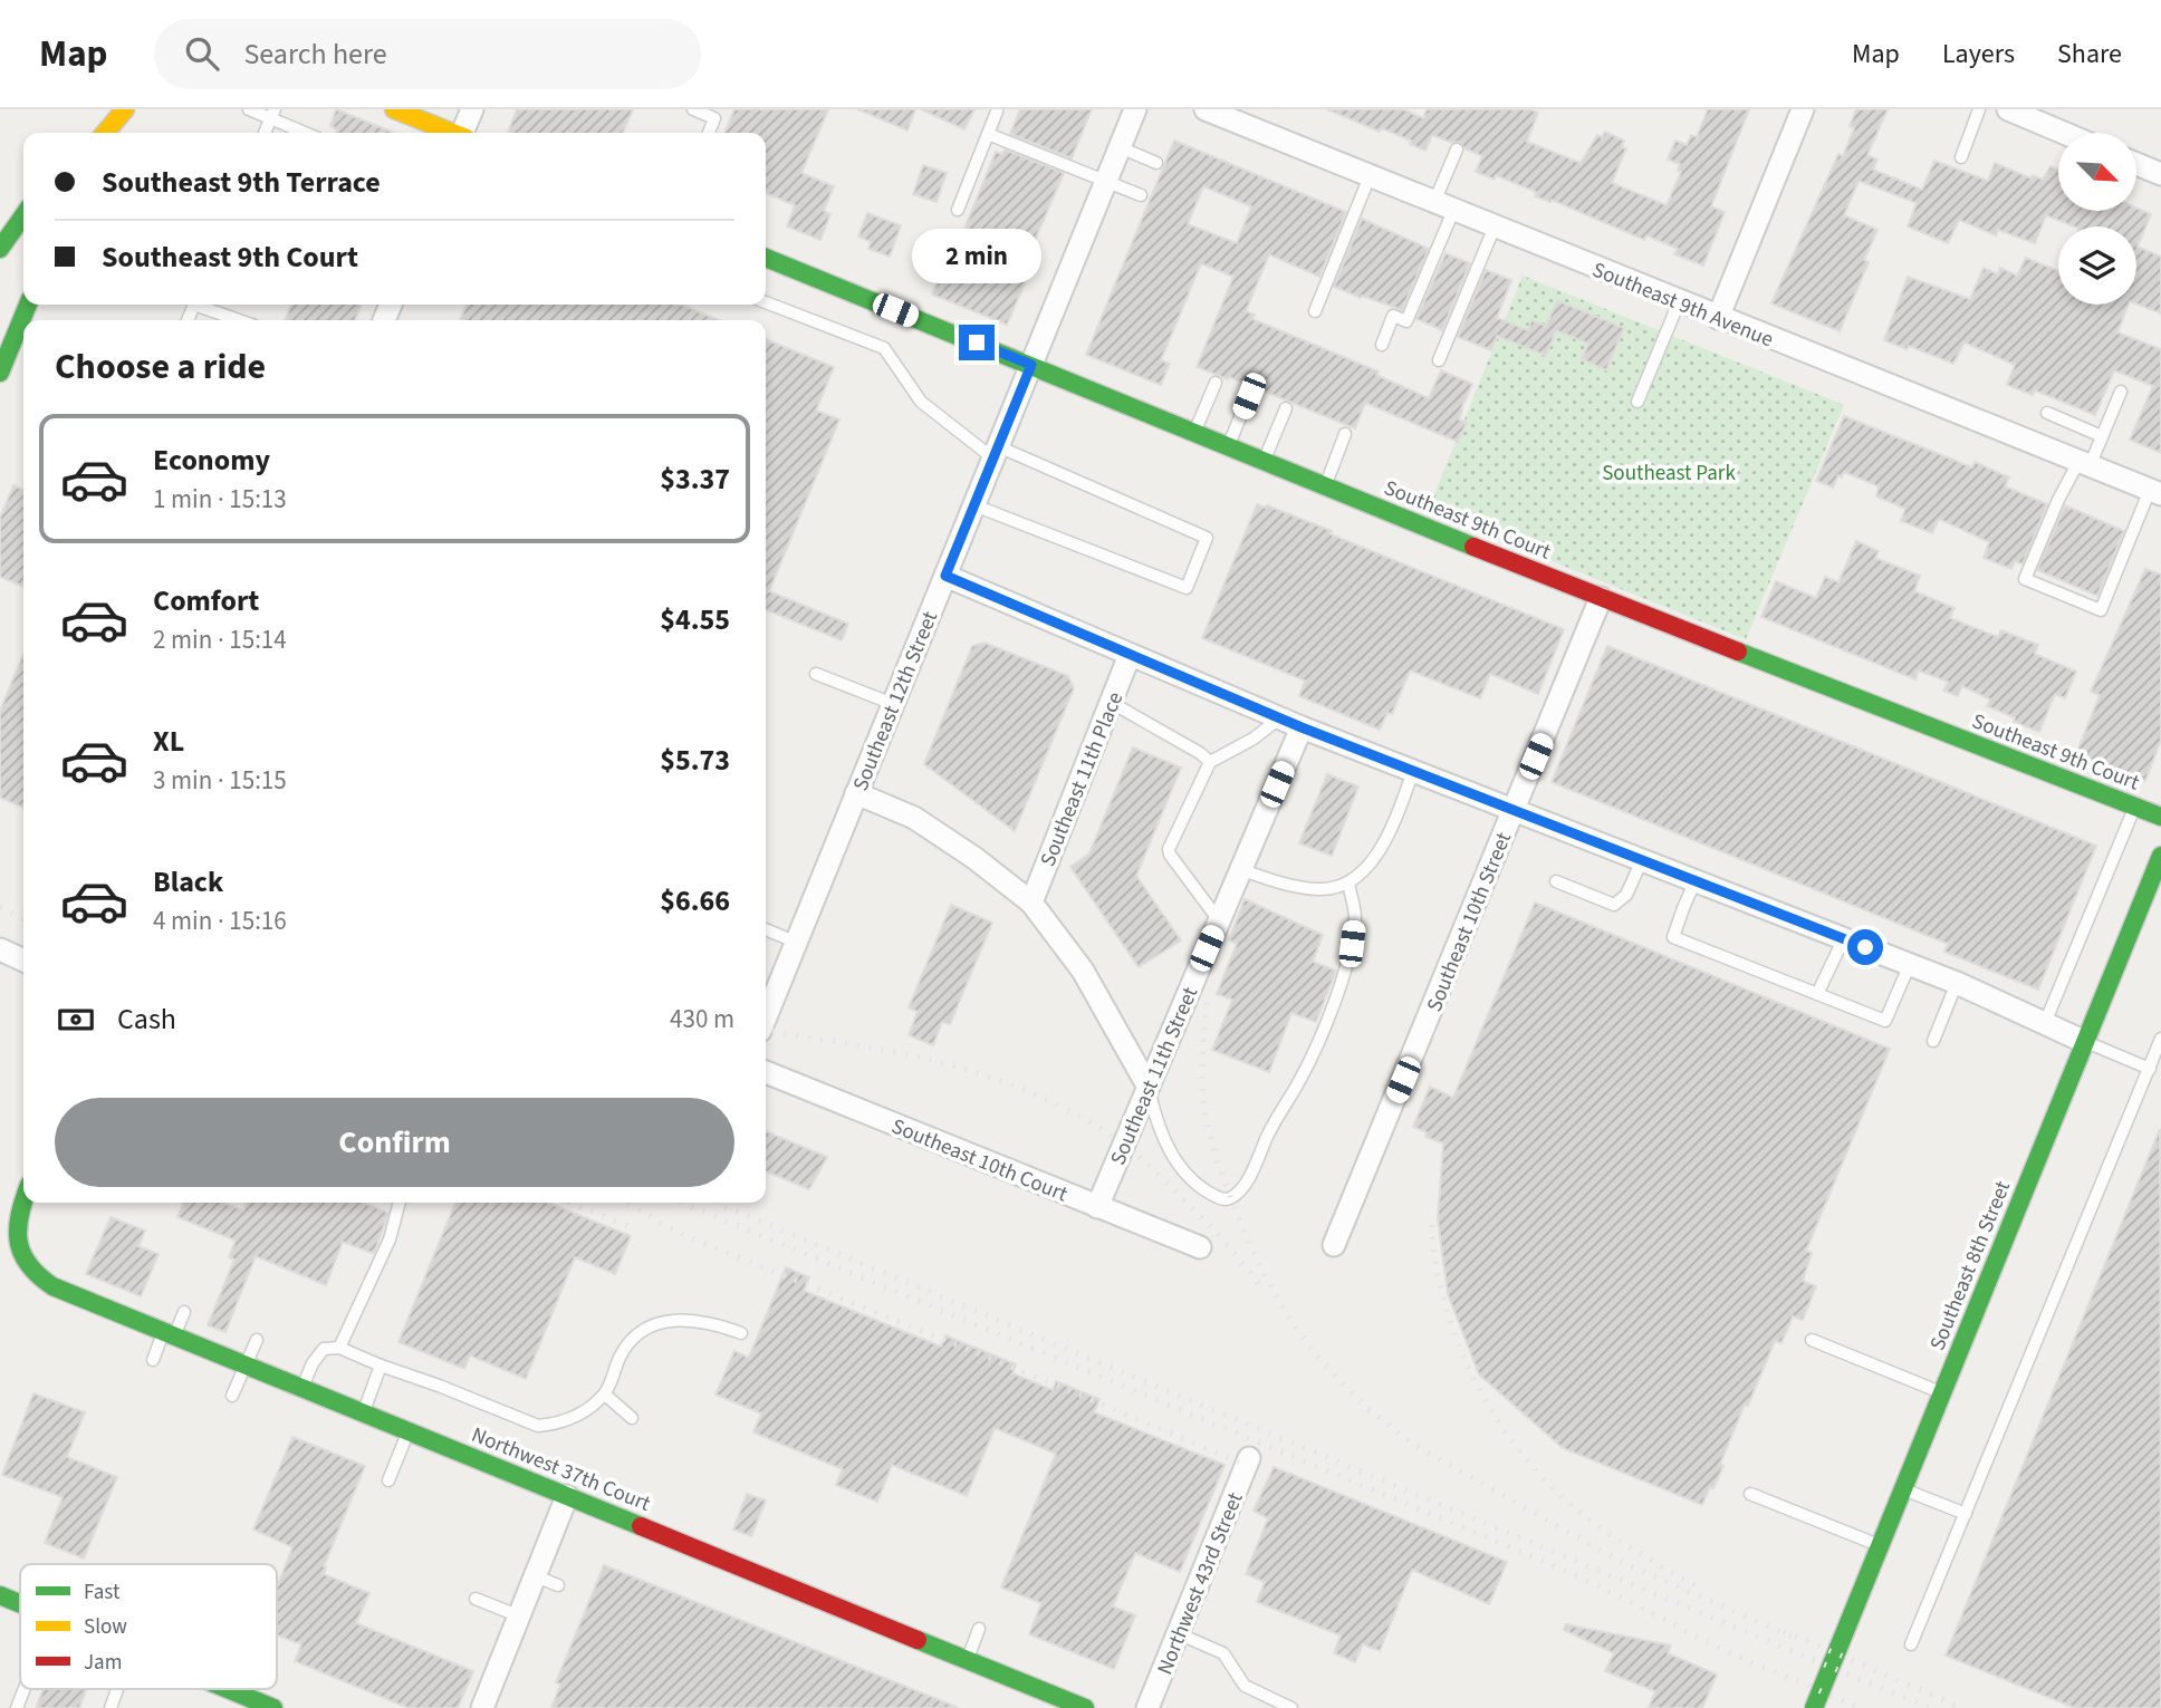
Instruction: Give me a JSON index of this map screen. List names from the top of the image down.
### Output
{
  "streets": {
    "main road": ["Southeast 9th Court", "Southeast 8th Street", "Northwest 37th Court"],
    "street": [
      "Southeast 9th Avenue",
      "Southeast 12th Street",
      "Southeast 11th Place",
      "Southeast 10th Street",
      "Southeast 11th Street",
      "Southeast 10th Court",
      "Northwest 43rd Street"
    ]
  },
  "crossings": [
    ["Southeast 9th Court", "Southeast 12th Street"],
    ["Southeast 9th Court", "Southeast 10th Street"],
    ["Southeast 11th Street", "Southeast 10th Court"]
  ],
  "parks": ["Southeast Park"],
  "legend": ["Fast", "Slow", "Jam"],
  "north": "bottom right",
  "page": {
    "header": "Map",
    "search": "Search here",
    "nav": ["Map", "Layers", "Share"],
    "banner": ["Southeast 9th Terrace", "Southeast 9th Court"],
    "bubble": "2 min",
    "heading": "Choose a ride",
    "list": [
      {
        "name": "Economy",
        "note": "1 min · 15:13",
        "value": "$3.37"
      },
      {
        "name": "Comfort",
        "note": "2 min · 15:14",
        "value": "$4.55"
      },
      {
        "name": "XL",
        "note": "3 min · 15:15",
        "value": "$5.73"
      },
      {
        "name": "Black",
        "note": "4 min · 15:16",
        "value": "$6.66"
      }
    ],
    "pay": ["Cash", "430 m"],
    "buttons": "Confirm"
  }
}
